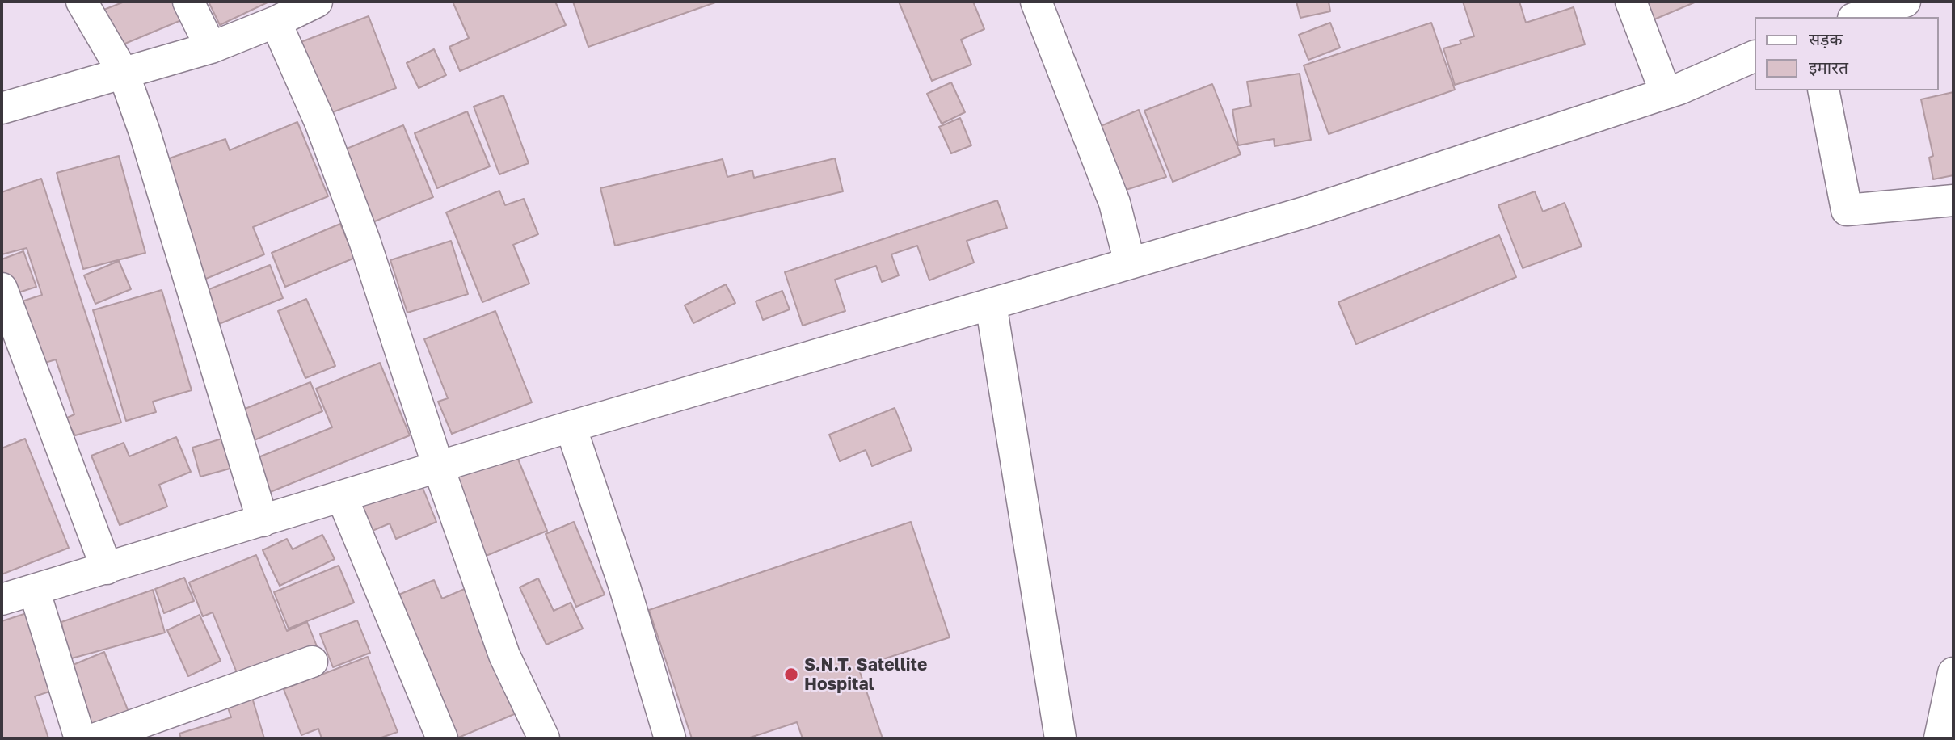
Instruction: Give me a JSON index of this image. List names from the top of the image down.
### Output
{
  "places": ["S.N.T. Satellite Hospital"],
  "legend": ["सड़क", "इमारत"]
}
